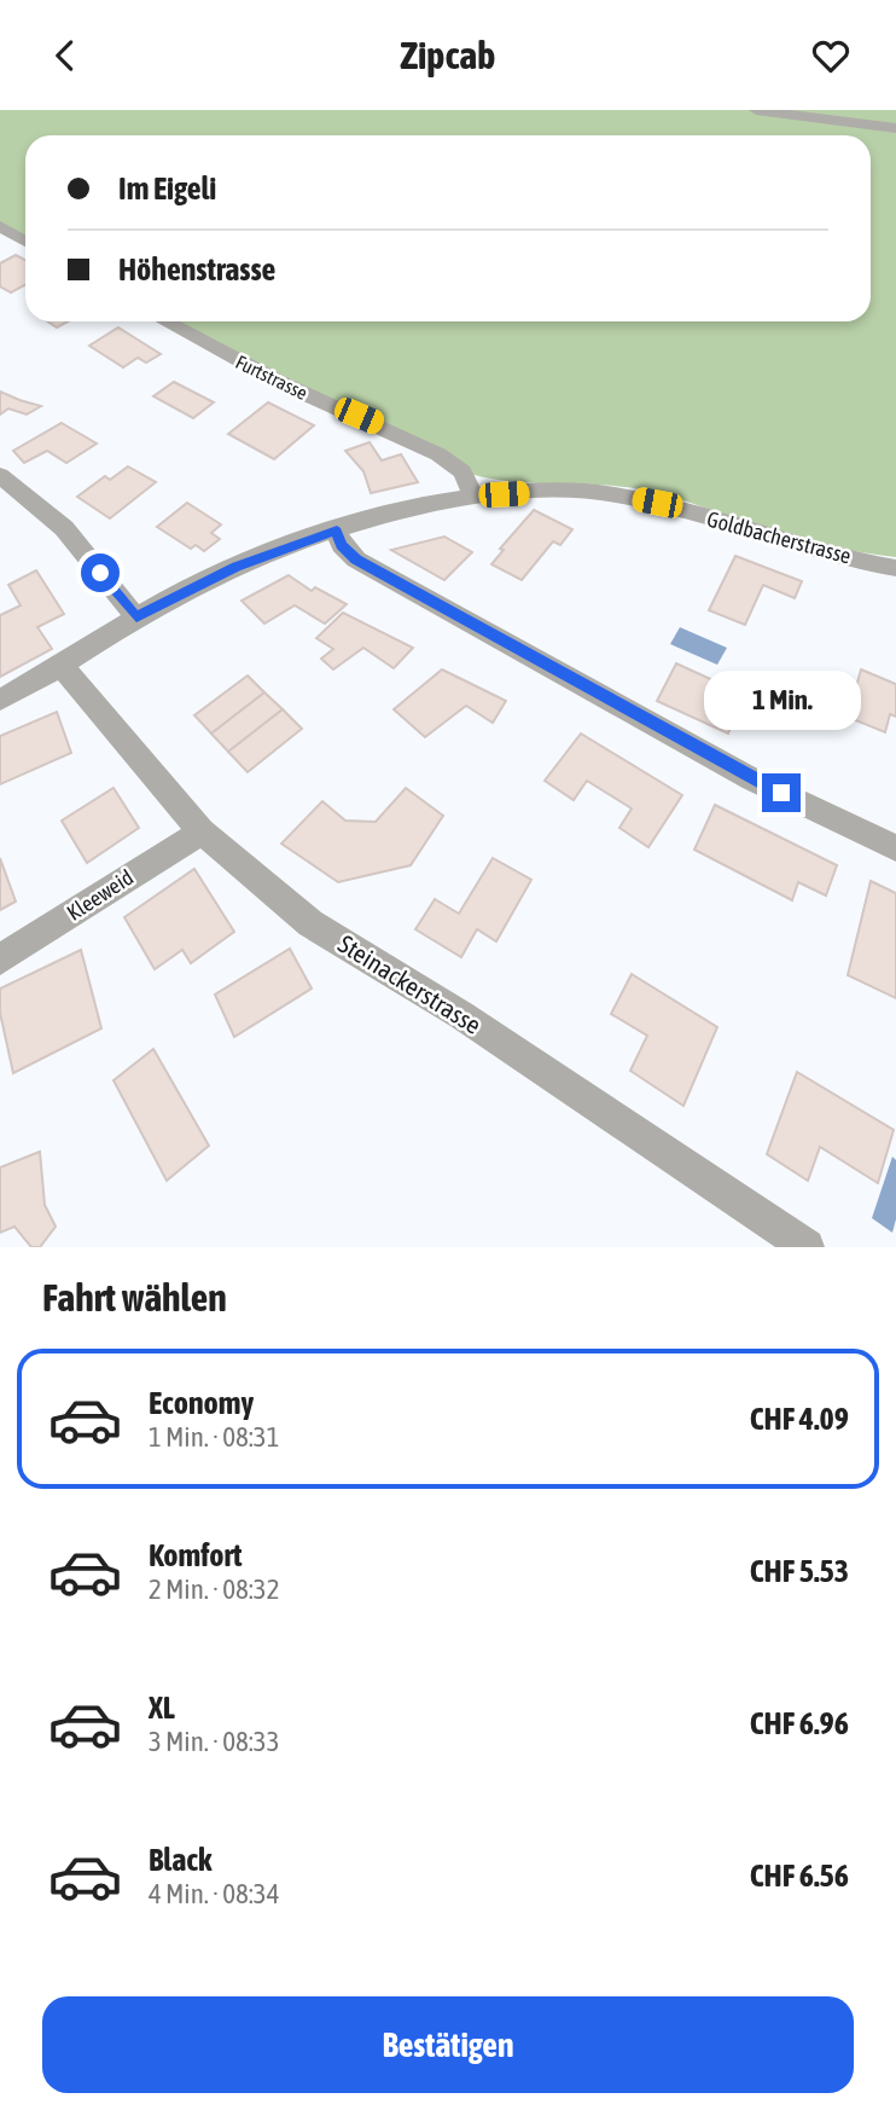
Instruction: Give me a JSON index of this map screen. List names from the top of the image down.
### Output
{
  "streets": {
    "street": [
      "Furtstrasse",
      "Goldbacherstrasse",
      "Kleeweid",
      "Steinackerstrasse"
    ]
  },
  "crossings": [
    ["Furtstrasse", "Goldbacherstrasse"],
    ["Goldbacherstrasse", "Steinackerstrasse"],
    ["Kleeweid", "Steinackerstrasse"]
  ],
  "page": {
    "header": "Zipcab",
    "banner": ["Im Eigeli", "Höhenstrasse"],
    "bubble": "1 Min.",
    "heading": "Fahrt wählen",
    "list": [
      {
        "name": "Economy",
        "note": "1 Min. · 08:31",
        "value": "CHF 4.09"
      },
      {
        "name": "Komfort",
        "note": "2 Min. · 08:32",
        "value": "CHF 5.53"
      },
      {
        "name": "XL",
        "note": "3 Min. · 08:33",
        "value": "CHF 6.96"
      },
      {
        "name": "Black",
        "note": "4 Min. · 08:34",
        "value": "CHF 6.56"
      }
    ],
    "buttons": "Bestätigen"
  }
}
